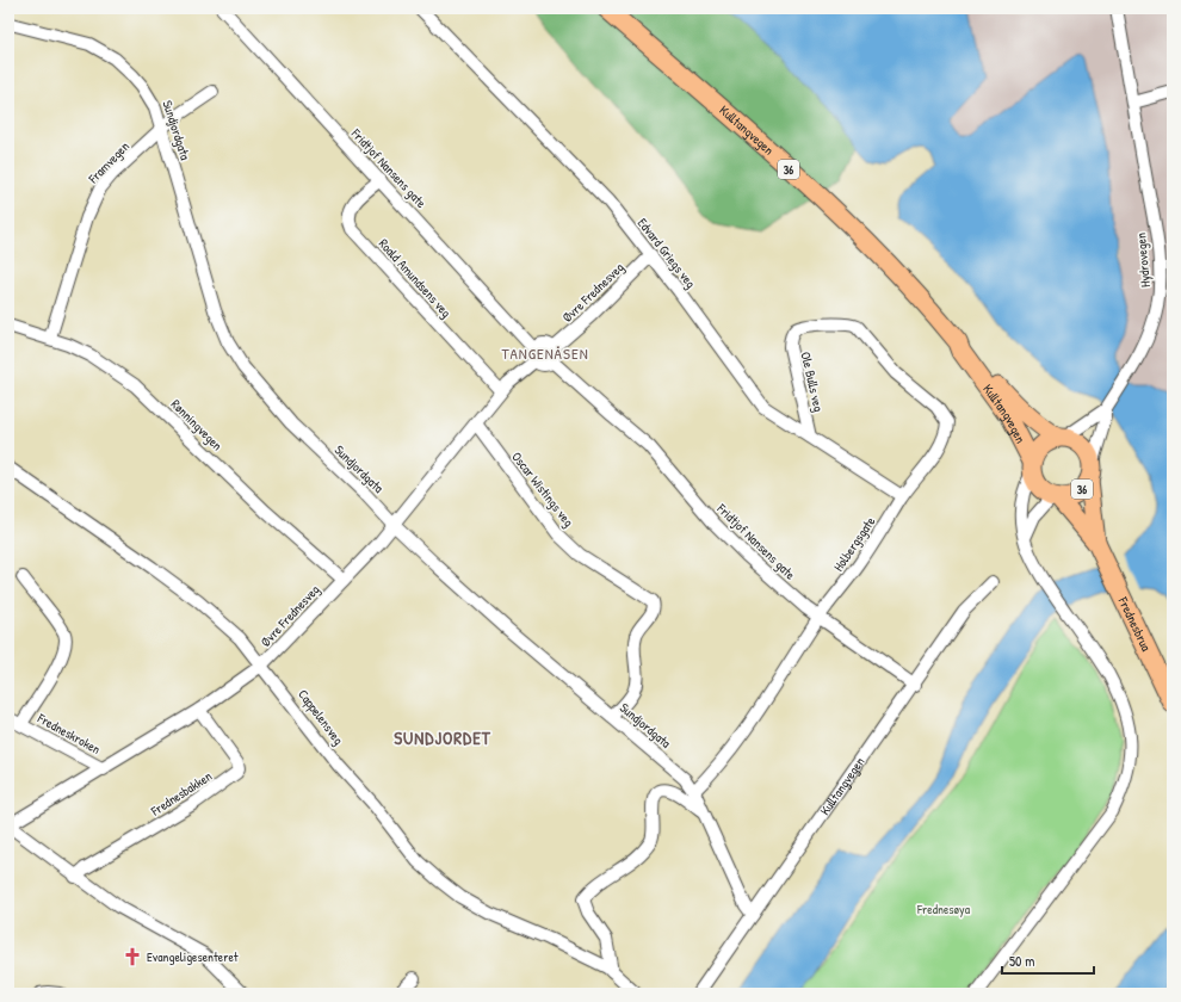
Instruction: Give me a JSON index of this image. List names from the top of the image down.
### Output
{
  "streets": {
    "highway": ["Kulltangvegen", "36", "Frednesbrua"],
    "street": [
      "Sundjordgata",
      "Framvegen",
      "Fridtjof Nansens gate",
      "Edvard Griegs veg",
      "Hydrovegen",
      "Roald Amundsens veg",
      "Øvre Frednesveg",
      "Ole Bulls veg",
      "Rønningvegen",
      "Oscar Wistings veg",
      "Holbergsgate",
      "Cappelensveg",
      "Fredneskroken",
      "Frednesbakken"
    ]
  },
  "crossings": [
    ["Sundjordgata", "Kulltangvegen"],
    ["Sundjordgata", "Framvegen"],
    ["Sundjordgata", "Øvre Frednesveg"],
    ["Sundjordgata", "Oscar Wistings veg"],
    ["Sundjordgata", "Holbergsgate"],
    ["Kulltangvegen", "Fridtjof Nansens gate"],
    ["Kulltangvegen", "36"],
    ["Framvegen", "Rønningvegen"],
    ["Fridtjof Nansens gate", "Roald Amundsens veg"],
    ["Fridtjof Nansens gate", "Øvre Frednesveg"],
    ["Fridtjof Nansens gate", "Holbergsgate"],
    ["36", "Frednesbrua"],
    ["Edvard Griegs veg", "Øvre Frednesveg"],
    ["Edvard Griegs veg", "Ole Bulls veg"],
    ["Edvard Griegs veg", "Holbergsgate"],
    ["Roald Amundsens veg", "Øvre Frednesveg"],
    ["Øvre Frednesveg", "Rønningvegen"],
    ["Øvre Frednesveg", "Oscar Wistings veg"],
    ["Øvre Frednesveg", "Cappelensveg"],
    ["Øvre Frednesveg", "Fredneskroken"],
    ["Øvre Frednesveg", "Frednesbakken"],
    ["Ole Bulls veg", "Holbergsgate"]
  ],
  "districts": ["TANGENÅSEN", "SUNDJORDET"],
  "parks": ["Frednesøya"],
  "places": {
    "church": ["Evangeligesenteret"]
  },
  "scale_bar": "50 m"
}
